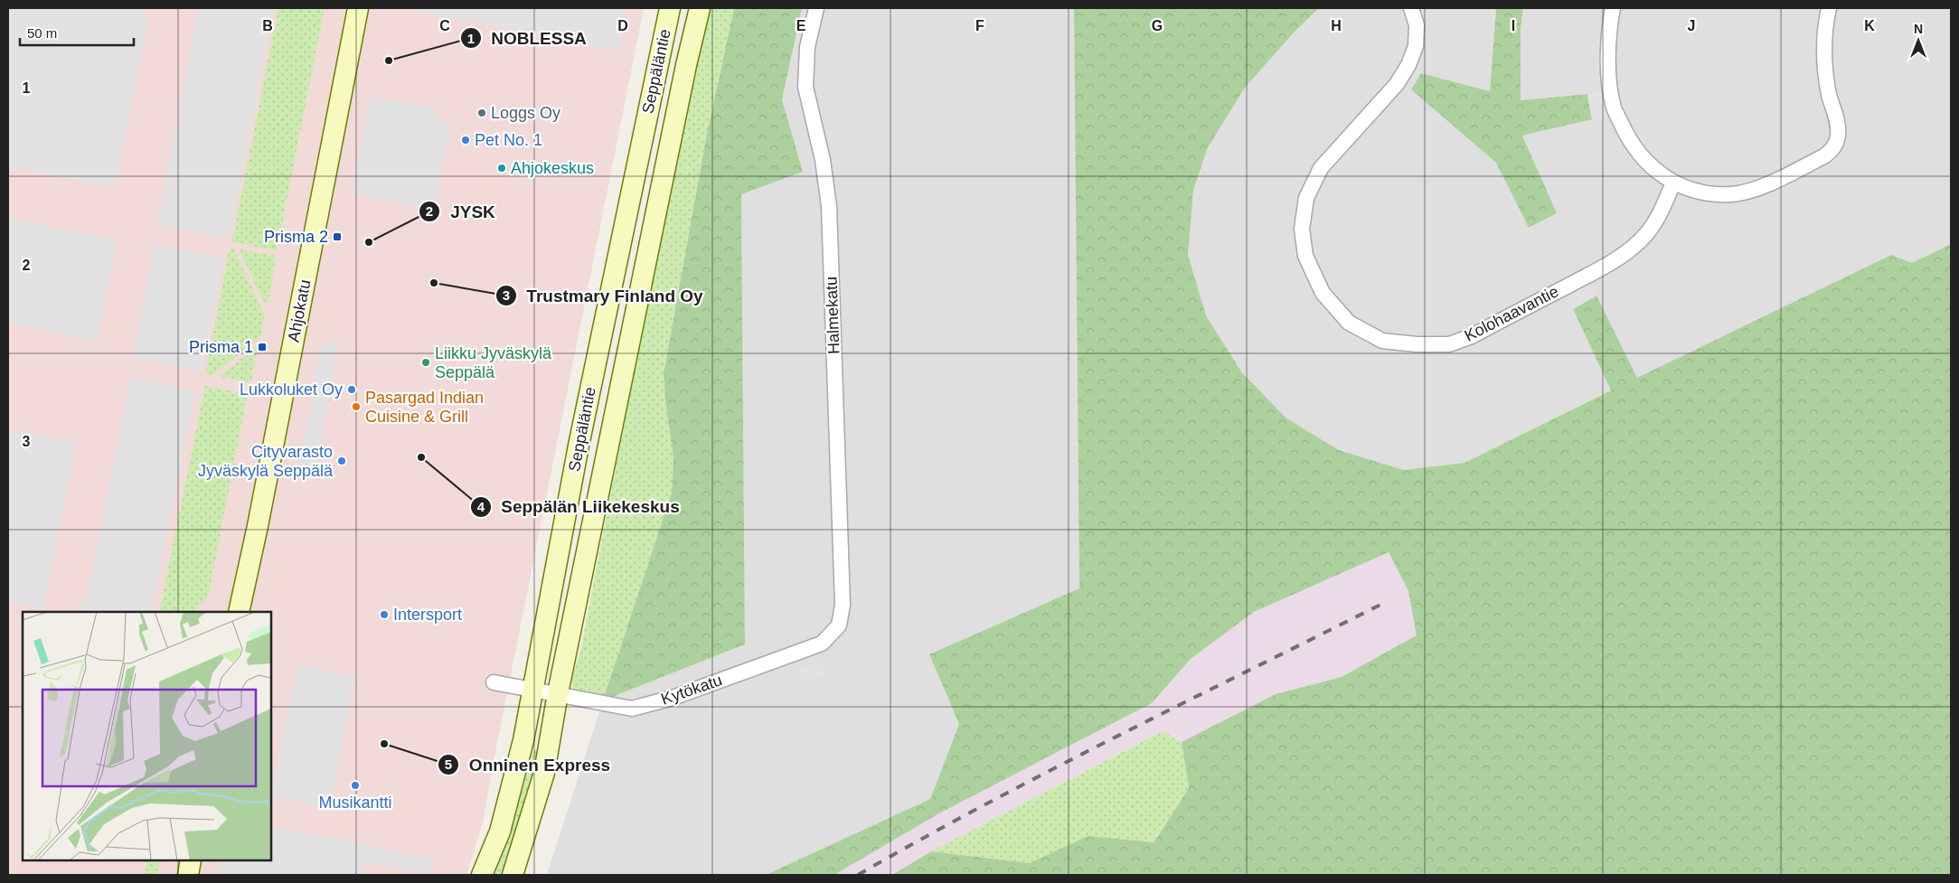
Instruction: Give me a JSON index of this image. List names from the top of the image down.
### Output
{
  "streets": {
    "main road": ["Seppäläntie", "Ahjokatu"],
    "street": ["Kolohaavantie", "Halmekatu", "Kytökatu"]
  },
  "crossings": [
    ["Seppäläntie", "Kytökatu"],
    ["Halmekatu", "Kytökatu"]
  ],
  "places": {
    "other": [
      "NOBLESSA",
      "Loggs Oy",
      "Pet No. 1",
      "Ahjokeskus",
      "JYSK",
      "Trustmary Finland Oy",
      "Liikku Jyväskylä Seppälä",
      "Lukkoluket Oy",
      "Pasargad Indian Cuisine & Grill",
      "Seppälän Liikekeskus",
      "Cityvarasto Jyväskylä Seppälä",
      "Intersport",
      "Onninen Express",
      "Musikantti"
    ],
    "transit": ["Prisma 2", "Prisma 1"]
  },
  "scale_bar": "50 m",
  "north": "top",
  "grid": {
    "columns": [
      "B",
      "C",
      "D",
      "E",
      "F",
      "G",
      "H",
      "I",
      "J",
      "K"
    ],
    "rows": ["1", "2", "3"]
  }
}
